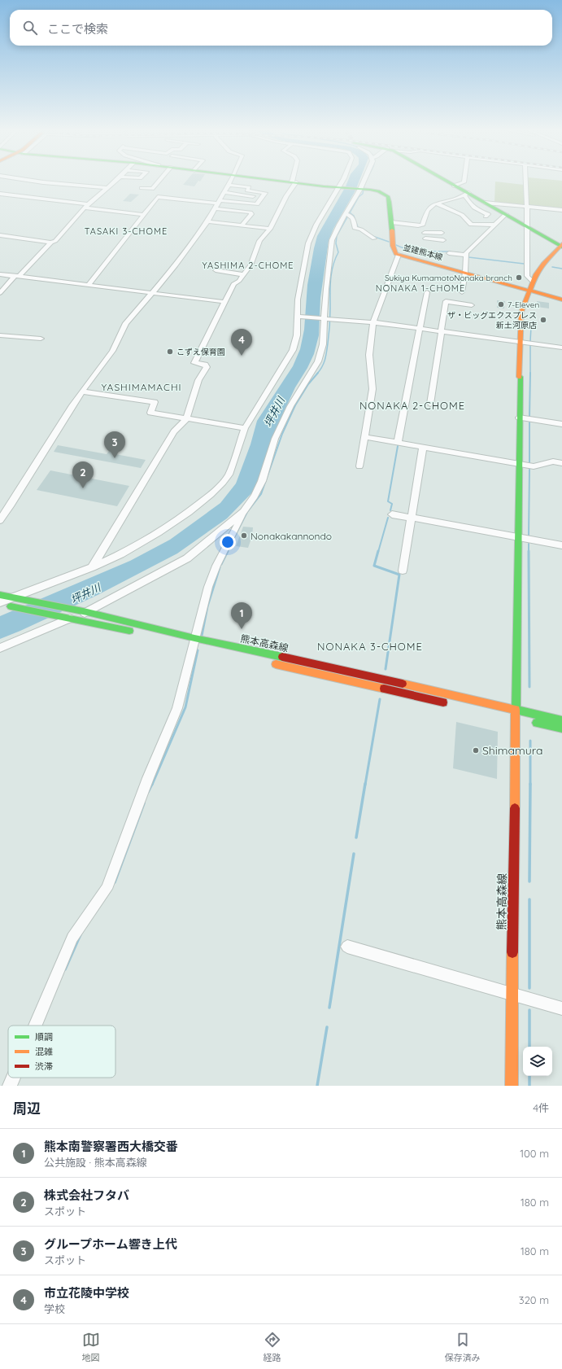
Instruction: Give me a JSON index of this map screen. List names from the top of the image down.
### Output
{
  "streets": {
    "main road": ["並建熊本線", "熊本高森線"]
  },
  "districts": [
    "TASAKI 3-CHOME",
    "YASHIMA 2-CHOME",
    "NONAKA 1-CHOME",
    "YASHIMAMACHI",
    "NONAKA 2-CHOME",
    "NONAKA 3-CHOME"
  ],
  "water": ["坪井川"],
  "places": [
    "Sukiya KumamotoNonaka branch",
    "7-Eleven",
    "ザ・ビッグエクスプレス 新土河原店",
    "こずえ保育園",
    "Nonakakannondo",
    "Shimamura"
  ],
  "legend": ["順調", "混雑", "渋滞"],
  "page": {
    "search": "ここで検索",
    "pins": [
      "4",
      "3",
      "2",
      "1"
    ],
    "heading": ["周辺", "4件"],
    "list": [
      {
        "mark": "1",
        "name": "熊本南警察署西大橋交番",
        "note": "公共施設 · 熊本高森線",
        "value": "100 m"
      },
      {
        "mark": "2",
        "name": "株式会社フタバ",
        "note": "スポット",
        "value": "180 m"
      },
      {
        "mark": "3",
        "name": "グループホーム響き上代",
        "note": "スポット",
        "value": "180 m"
      },
      {
        "mark": "4",
        "name": "市立花陵中学校",
        "note": "学校",
        "value": "320 m"
      }
    ],
    "nav": ["地図", "経路", "保存済み"]
  }
}
